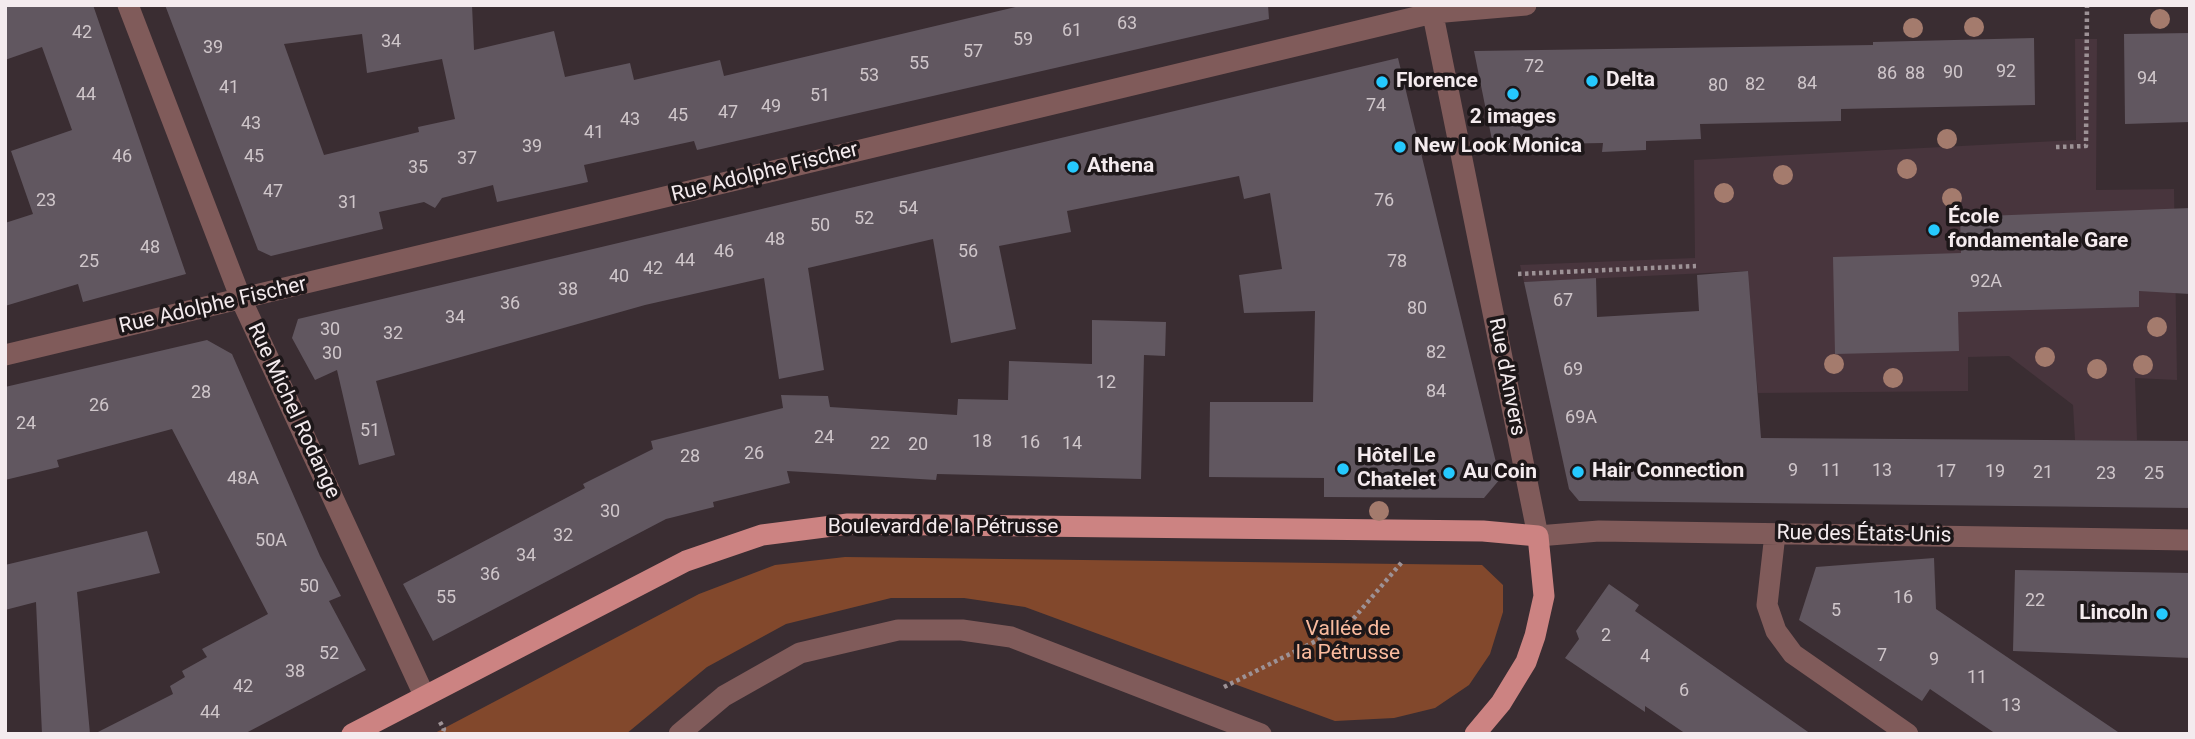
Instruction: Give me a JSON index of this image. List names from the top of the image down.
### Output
{
  "streets": {
    "main road": ["Rue d'Anvers", "Boulevard de la Pétrusse"],
    "street": ["Rue Adolphe Fischer", "Rue Michel Rodange", "Rue des États-Unis"]
  },
  "crossings": [
    ["Rue Adolphe Fischer", "Rue d'Anvers"],
    ["Rue Adolphe Fischer", "Rue Michel Rodange"],
    ["Rue d'Anvers", "Boulevard de la Pétrusse"],
    ["Rue d'Anvers", "Rue des États-Unis"],
    ["Rue Michel Rodange", "Boulevard de la Pétrusse"],
    ["Boulevard de la Pétrusse", "Rue des États-Unis"]
  ],
  "parks": ["Vallée de la Pétrusse"],
  "places": [
    "Delta",
    "Florence",
    "2 images",
    "New Look Monica",
    "Athena",
    "École fondamentale Gare",
    "Hôtel Le Chatelet",
    "Hair Connection",
    "Au Coin",
    "Lincoln"
  ],
  "house_numbers": [
    "63",
    "61",
    "42",
    "59",
    "34",
    "39",
    "57",
    "55",
    "72",
    "92",
    "90",
    "86",
    "88",
    "53",
    "94",
    "84",
    "82",
    "80",
    "41",
    "44",
    "51",
    "74",
    "49",
    "47",
    "45",
    "43",
    "43",
    "41",
    "39",
    "46",
    "45",
    "37",
    "35",
    "47",
    "23",
    "76",
    "31",
    "54",
    "52",
    "50",
    "48",
    "48",
    "46",
    "56",
    "44",
    "25",
    "78",
    "42",
    "40",
    "92A",
    "38",
    "67",
    "36",
    "80",
    "34",
    "30",
    "32",
    "82",
    "30",
    "69",
    "12",
    "84",
    "28",
    "26",
    "69A",
    "24",
    "51",
    "24",
    "18",
    "16",
    "22",
    "14",
    "20",
    "26",
    "28",
    "9",
    "11",
    "13",
    "17",
    "19",
    "21",
    "23",
    "25",
    "48A",
    "30",
    "32",
    "50A",
    "34",
    "36",
    "50",
    "55",
    "16",
    "22",
    "5",
    "2",
    "52",
    "7",
    "4",
    "9",
    "38",
    "11",
    "42",
    "6",
    "13",
    "44"
  ]
}
